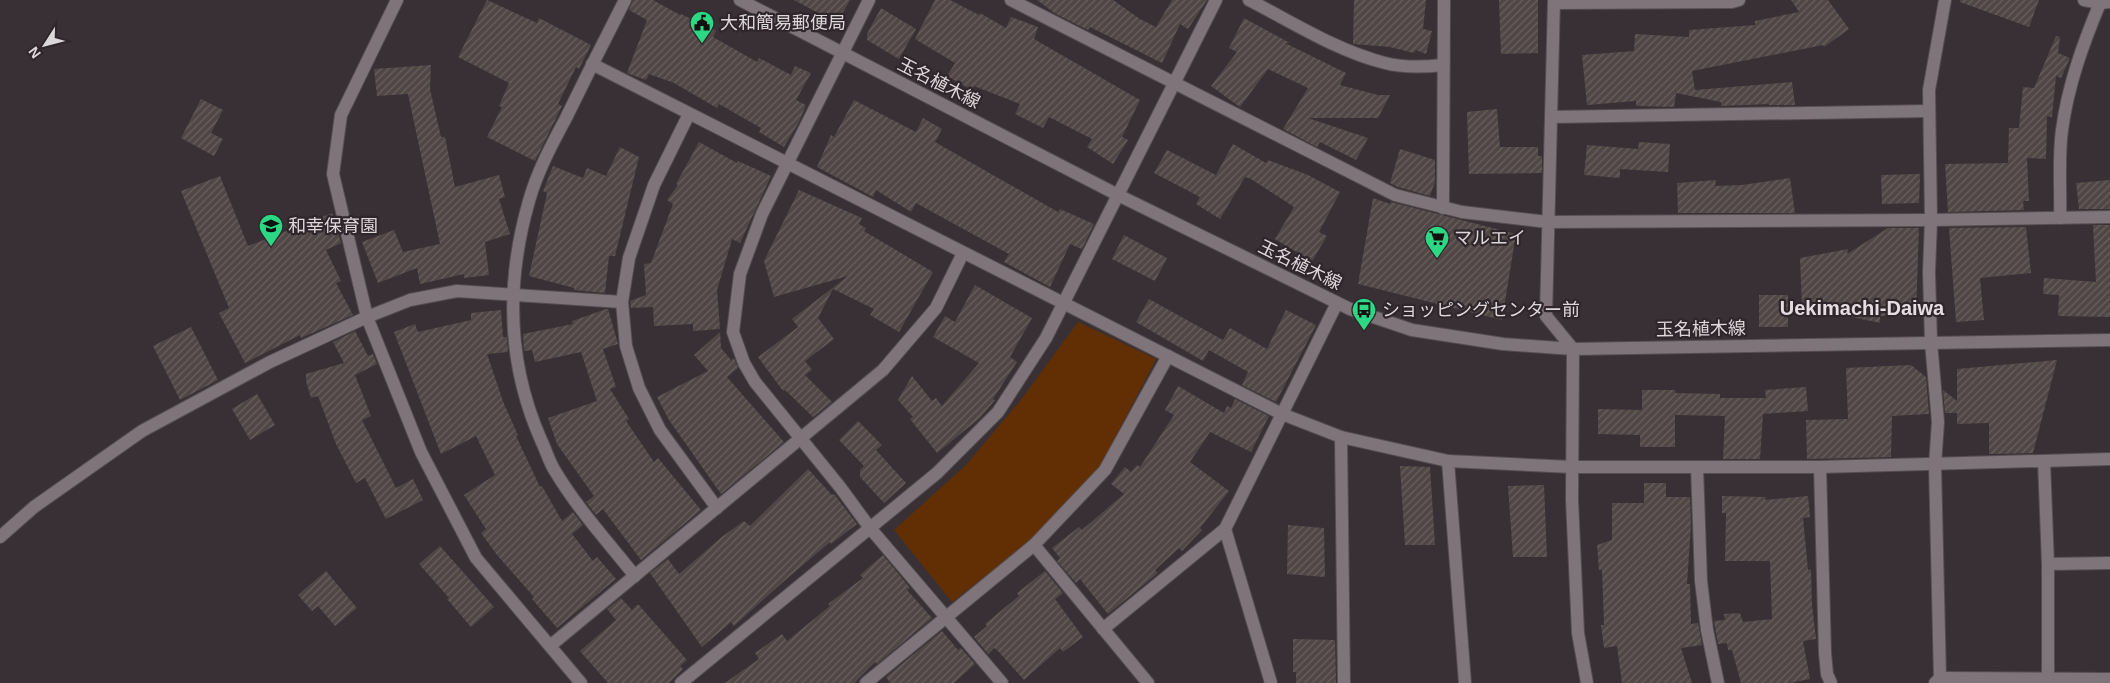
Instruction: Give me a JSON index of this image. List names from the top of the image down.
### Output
{
  "streets": {
    "street": ["玉名植木線"]
  },
  "districts": ["Uekimachi-Daiwa"],
  "places": {
    "public building": ["大和簡易郵便局"],
    "school or university": ["和幸保育園"],
    "supermarket": ["マルエイ"],
    "bus stop": ["ショッピングセンター前"]
  },
  "north": "bottom left"
}
